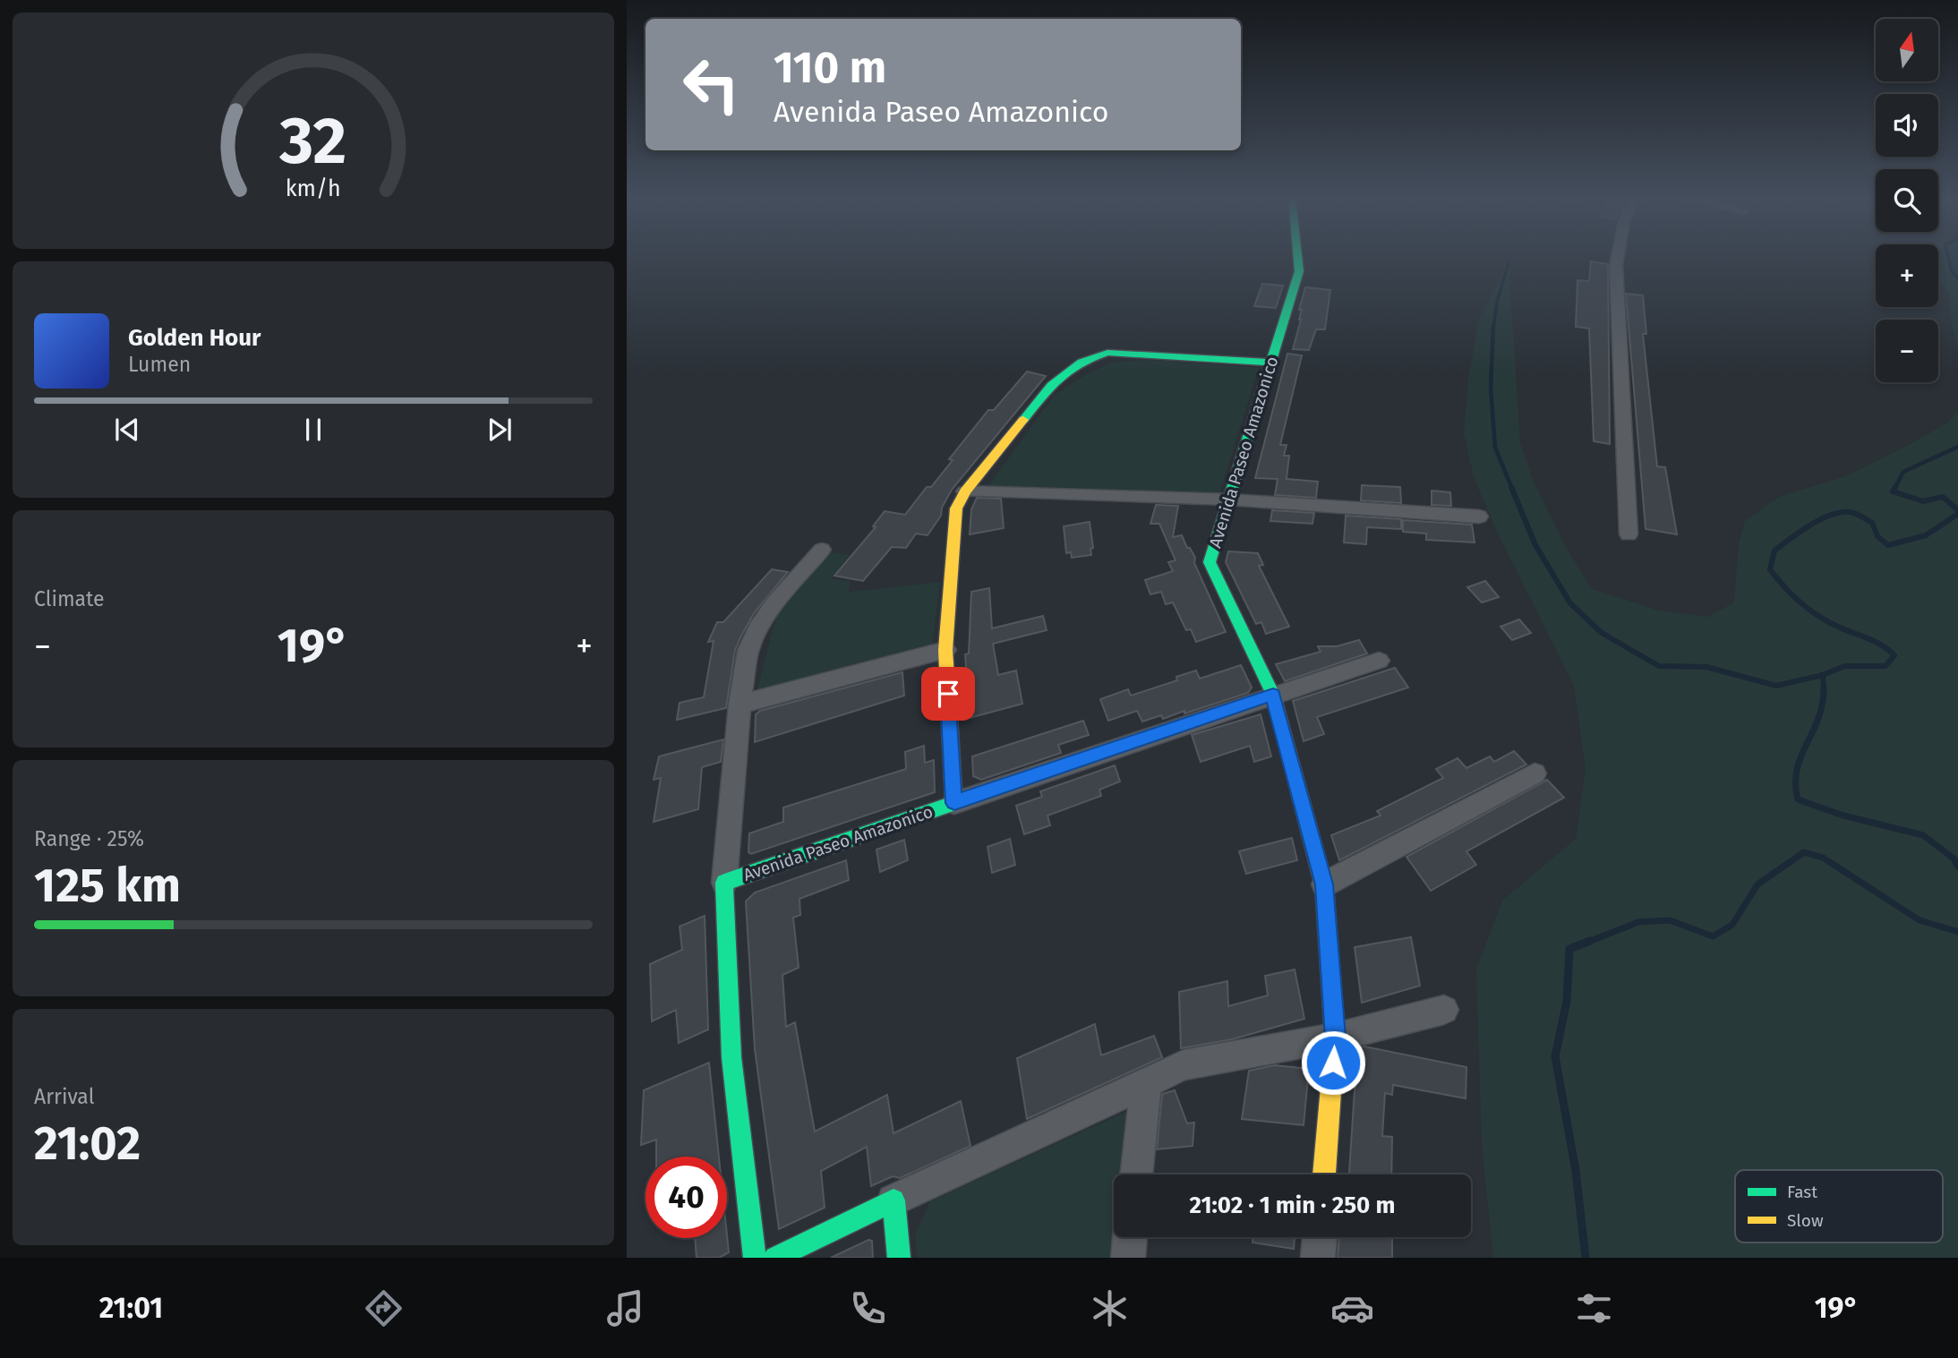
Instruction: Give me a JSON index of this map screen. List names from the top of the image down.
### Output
{
  "streets": {
    "street": ["Avenida Paseo Amazonico"]
  },
  "legend": ["Fast", "Slow"],
  "north": "top",
  "page": {
    "map_buttons": ["+", "−"],
    "turn": ["110 m", "Avenida Paseo Amazonico"],
    "song": ["Golden Hour", "Lumen"],
    "tile": [
      "Climate",
      ["Range · 25%", "125 km"],
      ["Arrival", "21:02"]
    ],
    "heat": ["−", "19°", "+"],
    "limit": "40",
    "trip": "21:02 · 1 min · 250 m",
    "tabs": ["21:01", "19°"],
    "gauge": ["32", "km/h"]
  }
}
